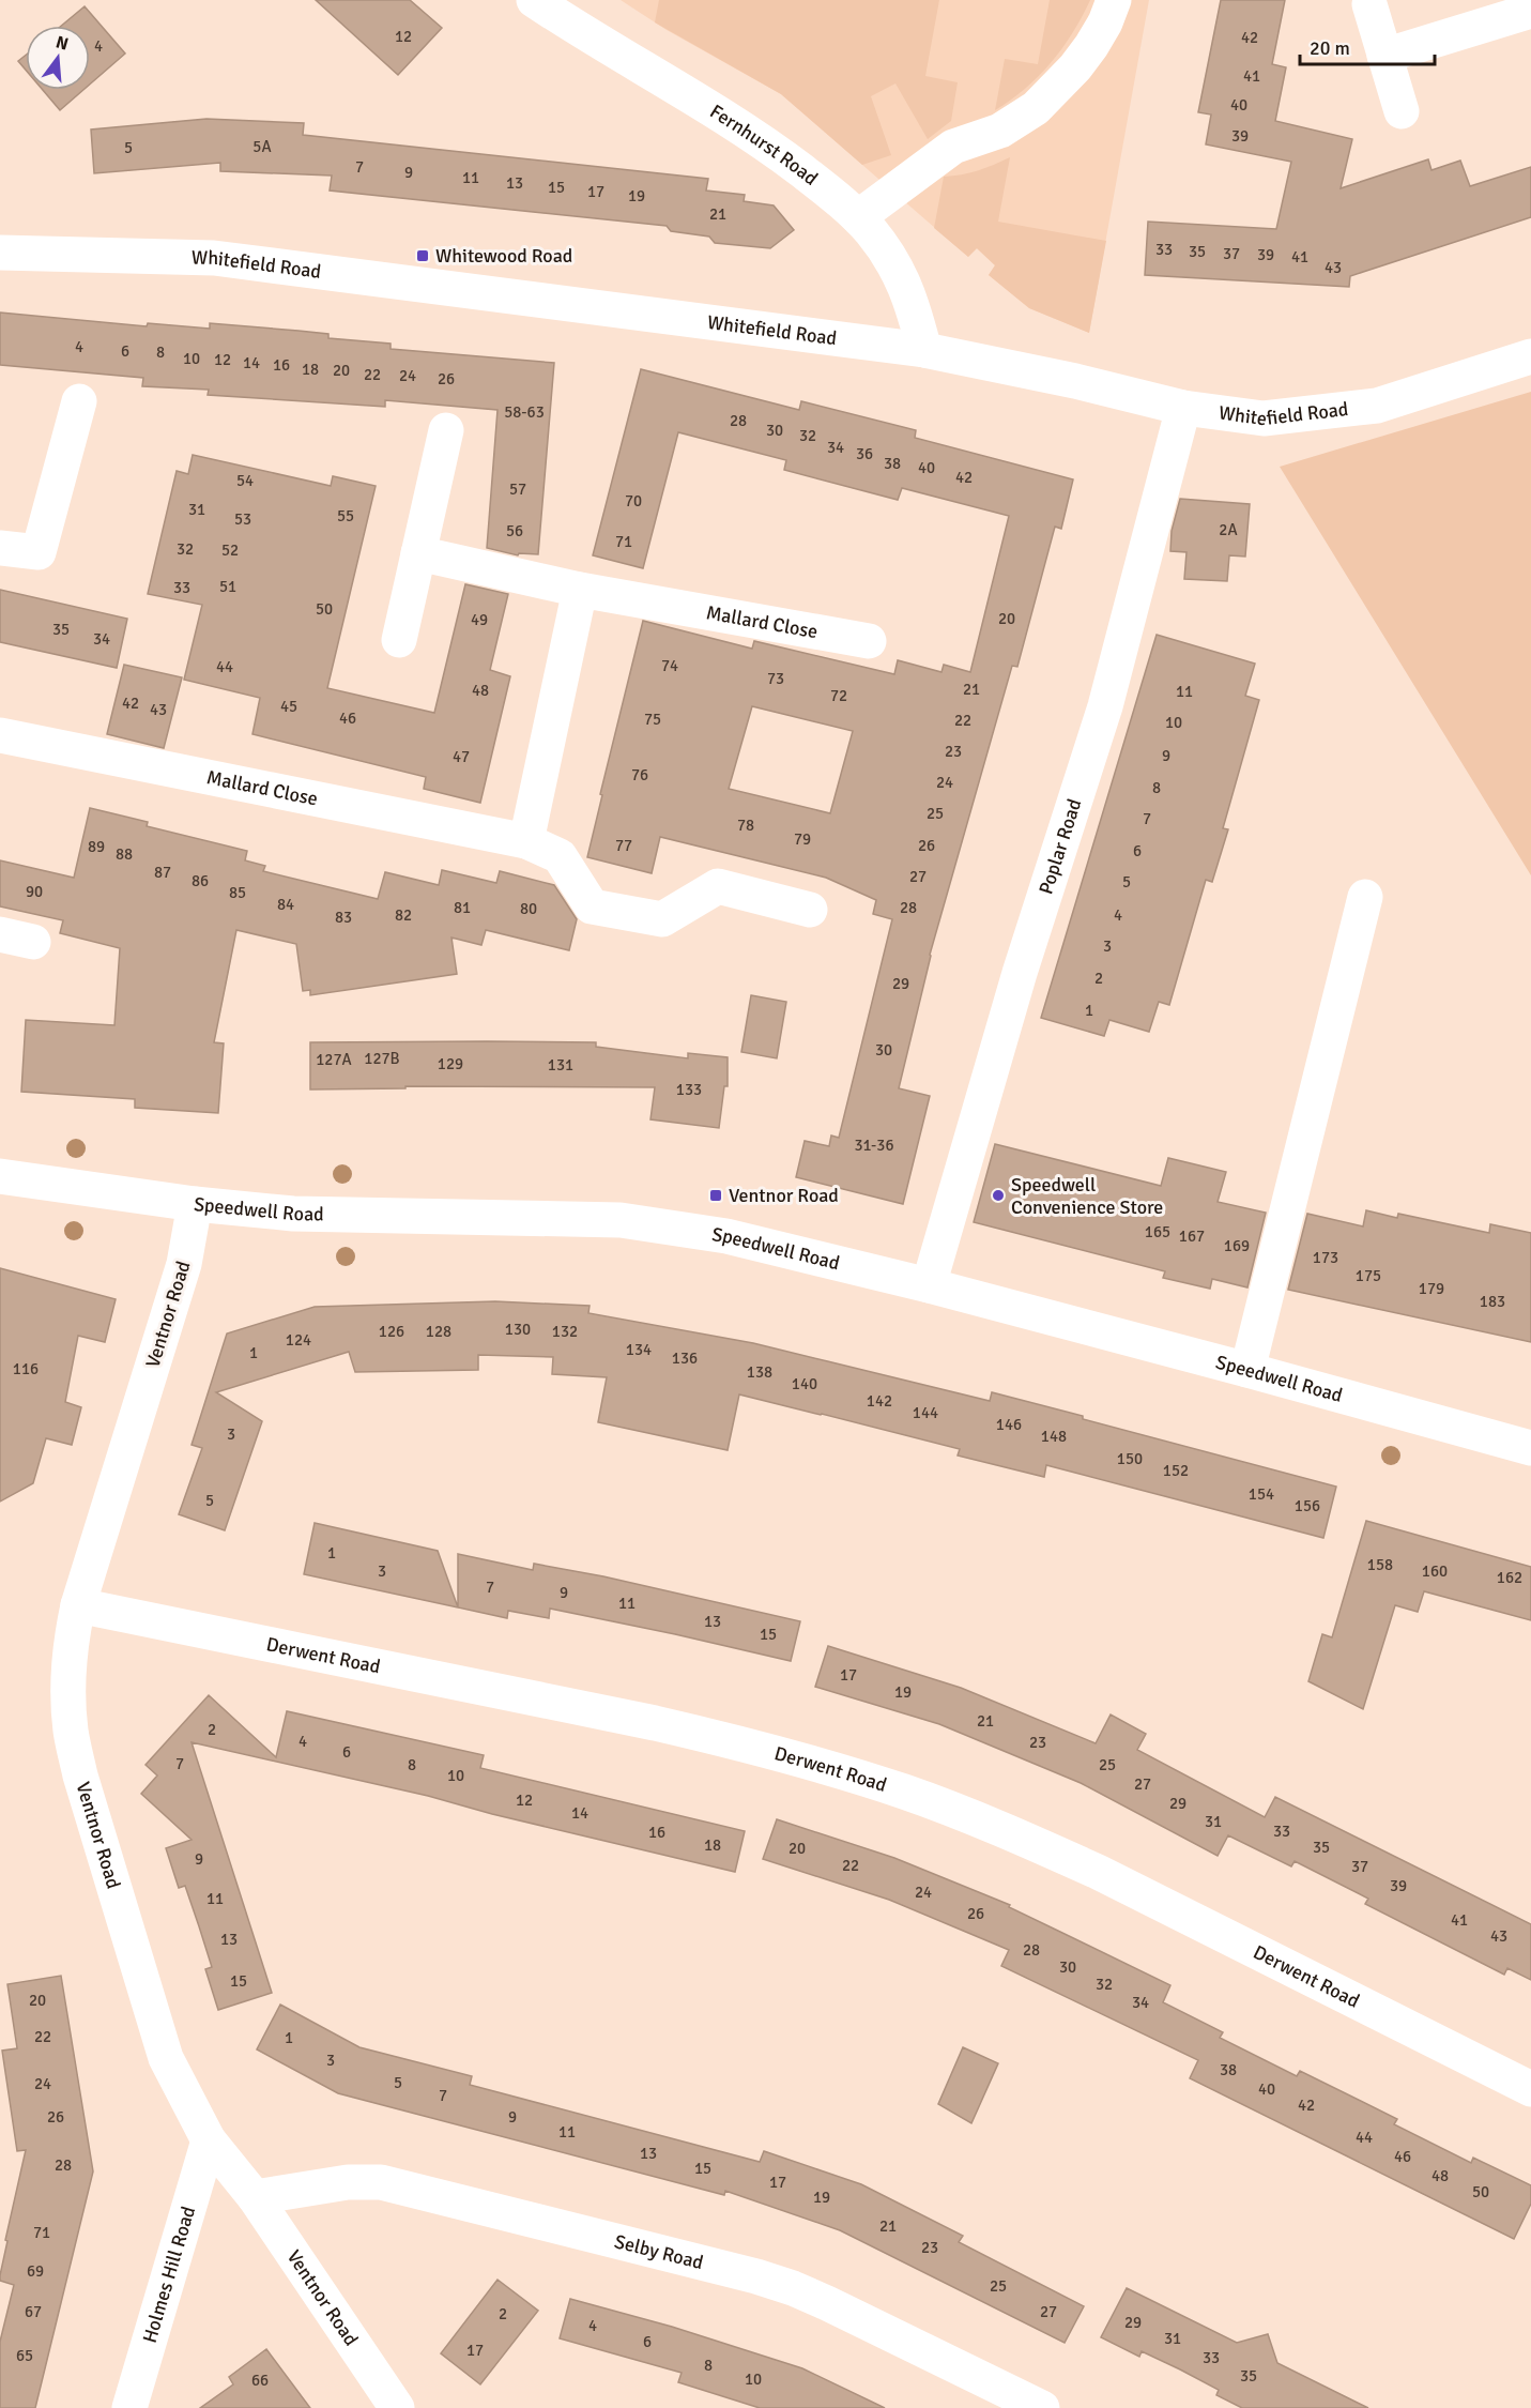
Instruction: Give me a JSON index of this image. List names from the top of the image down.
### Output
{
  "streets": {
    "street": [
      "Fernhurst Road",
      "Whitefield Road",
      "Mallard Close",
      "Poplar Road",
      "Speedwell Road",
      "Ventnor Road",
      "Derwent Road",
      "Selby Road",
      "Holmes Hill Road"
    ]
  },
  "crossings": [
    ["Fernhurst Road", "Whitefield Road"],
    ["Whitefield Road", "Poplar Road"],
    ["Poplar Road", "Speedwell Road"],
    ["Speedwell Road", "Ventnor Road"],
    ["Ventnor Road", "Derwent Road"],
    ["Ventnor Road", "Selby Road"],
    ["Ventnor Road", "Holmes Hill Road"]
  ],
  "places": {
    "transit": ["Whitewood Road", "Ventnor Road"],
    "other": ["Speedwell Convenience Store"]
  },
  "house_numbers": [
    "12",
    "42",
    "4",
    "41",
    "40",
    "39",
    "5A",
    "5",
    "7",
    "9",
    "11",
    "13",
    "15",
    "17",
    "19",
    "21",
    "33",
    "35",
    "37",
    "39",
    "41",
    "43",
    "4",
    "6",
    "8",
    "10",
    "12",
    "14",
    "16",
    "18",
    "20",
    "22",
    "24",
    "26",
    "58-63",
    "28",
    "30",
    "32",
    "34",
    "36",
    "38",
    "40",
    "42",
    "54",
    "57",
    "70",
    "31",
    "55",
    "53",
    "2A",
    "56",
    "71",
    "32",
    "52",
    "51",
    "33",
    "50",
    "20",
    "49",
    "35",
    "34",
    "74",
    "44",
    "73",
    "21",
    "48",
    "11",
    "72",
    "42",
    "45",
    "43",
    "46",
    "75",
    "22",
    "10",
    "23",
    "9",
    "47",
    "76",
    "24",
    "8",
    "25",
    "7",
    "78",
    "79",
    "77",
    "26",
    "89",
    "6",
    "88",
    "87",
    "27",
    "86",
    "5",
    "90",
    "85",
    "84",
    "81",
    "28",
    "80",
    "82",
    "4",
    "83",
    "3",
    "2",
    "29",
    "1",
    "30",
    "127B",
    "127A",
    "129",
    "131",
    "133",
    "31-36",
    "165",
    "167",
    "169",
    "173",
    "175",
    "179",
    "183",
    "130",
    "126",
    "128",
    "132",
    "124",
    "134",
    "1",
    "136",
    "116",
    "138",
    "140",
    "142",
    "144",
    "146",
    "3",
    "148",
    "150",
    "152",
    "154",
    "5",
    "156",
    "1",
    "158",
    "3",
    "160",
    "162",
    "7",
    "9",
    "11",
    "13",
    "15",
    "17",
    "19",
    "21",
    "2",
    "4",
    "23",
    "6",
    "7",
    "8",
    "25",
    "10",
    "27",
    "12",
    "29",
    "14",
    "31",
    "33",
    "16",
    "18",
    "35",
    "20",
    "9",
    "22",
    "37",
    "39",
    "24",
    "11",
    "26",
    "41",
    "43",
    "13",
    "28",
    "30",
    "15",
    "32",
    "20",
    "34",
    "22",
    "1",
    "3",
    "38",
    "5",
    "24",
    "40",
    "7",
    "42",
    "26",
    "9",
    "11",
    "44",
    "13",
    "46",
    "28",
    "15",
    "48",
    "17",
    "50",
    "19",
    "21",
    "71",
    "23",
    "69",
    "25",
    "67",
    "27",
    "2",
    "29",
    "4",
    "31",
    "6",
    "17",
    "65",
    "33",
    "8",
    "35",
    "10",
    "66"
  ],
  "scale_bar": "20 m",
  "north": "top"
}
